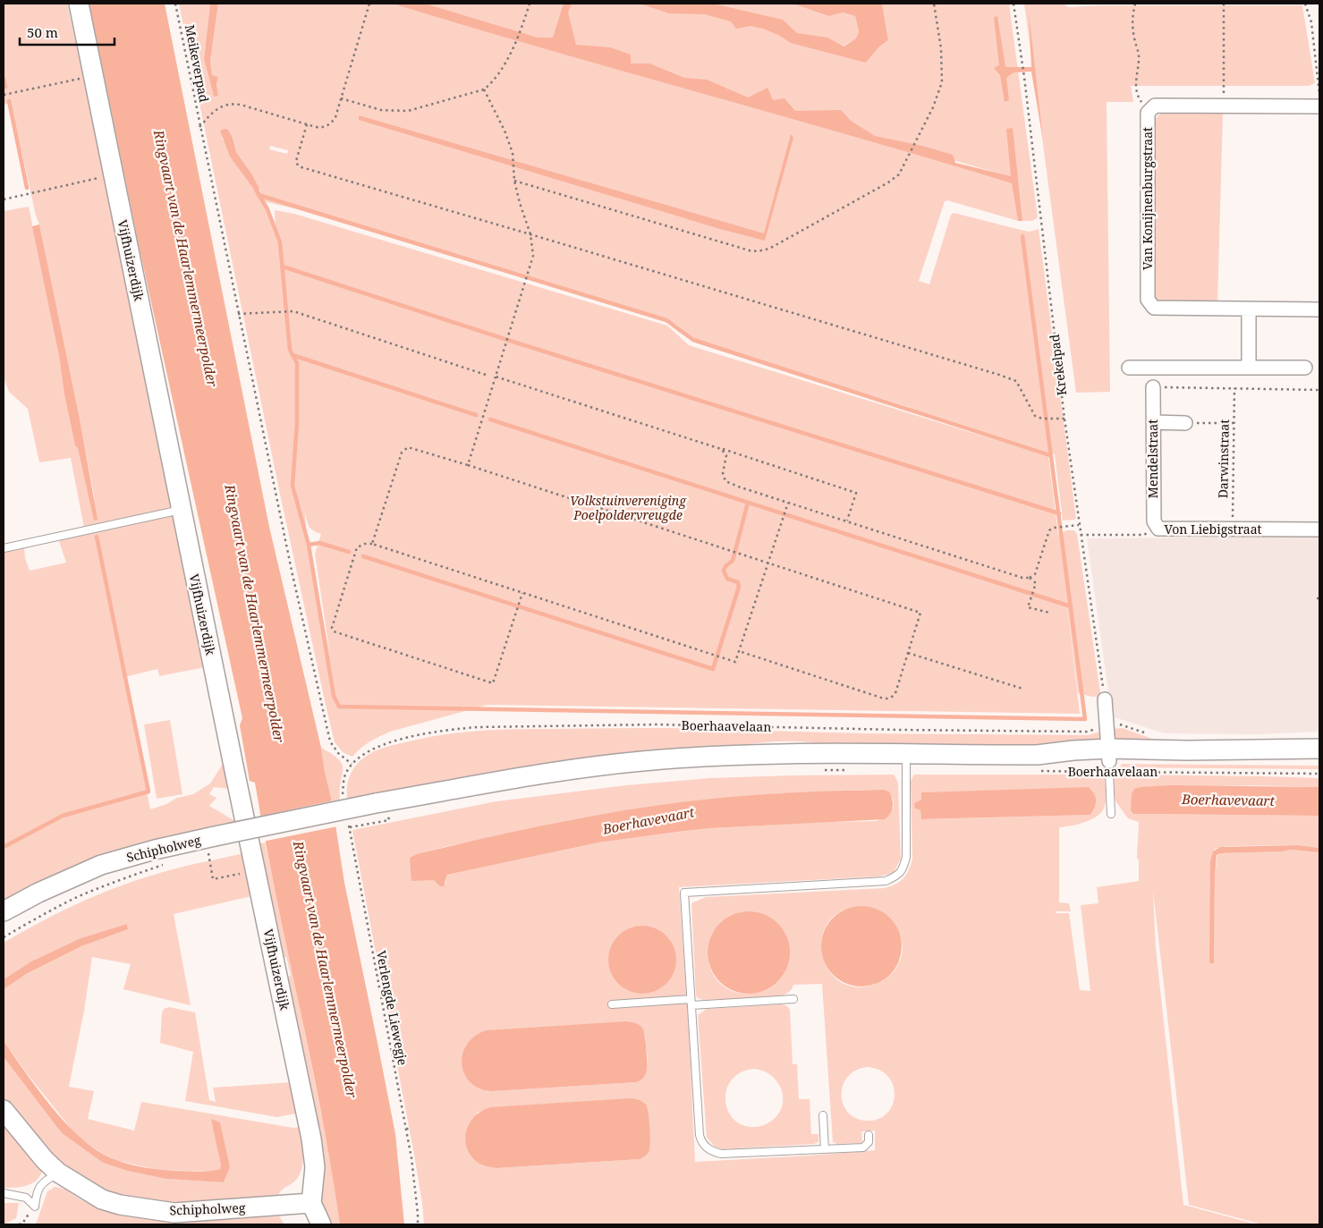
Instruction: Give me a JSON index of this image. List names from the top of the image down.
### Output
{
  "streets": {
    "street": [
      "Van Konijnenburgstraat",
      "Vijfhuizerdijk",
      "Mendelstraat",
      "Von Liebigstraat",
      "Boerhaavelaan",
      "Schipholweg"
    ],
    "path": [
      "Meikeverpad",
      "Krekelpad",
      "Darwinstraat",
      "Verlengde Liewegje"
    ]
  },
  "crossings": [
    ["Meikeverpad", "Boerhaavelaan"],
    ["Vijfhuizerdijk", "Schipholweg"],
    ["Krekelpad", "Von Liebigstraat"],
    ["Mendelstraat", "Von Liebigstraat"],
    ["Darwinstraat", "Von Liebigstraat"],
    ["Boerhaavelaan", "Schipholweg"],
    ["Boerhaavelaan", "Verlengde Liewegje"],
    ["Schipholweg", "Verlengde Liewegje"]
  ],
  "water": ["Ringvaart van de Haarlemmermeerpolder", "Boerhavevaart"],
  "parks": ["Volkstuinvereniging Poelpoldervreugde"],
  "scale_bar": "50 m"
}
